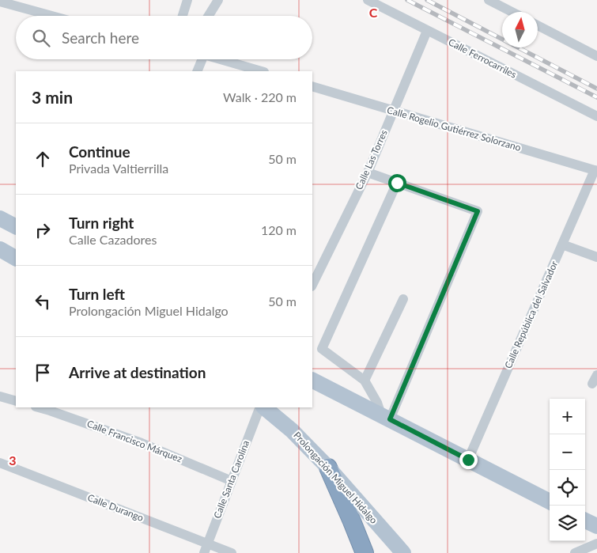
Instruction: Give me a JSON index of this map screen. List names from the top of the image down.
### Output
{
  "streets": {
    "main road": ["Prolongación Miguel Hidalgo"],
    "street": [
      "Calle Ferrocarriles",
      "Calle Rogelio Gutiérrez Solorzano",
      "Calle Las Torres",
      "Calle República del Salvador",
      "Calle Francisco Márquez",
      "Calle Santa Carolina",
      "Calle Durango"
    ]
  },
  "crossings": [
    ["Calle Ferrocarriles", "Calle Las Torres"],
    ["Calle Rogelio Gutiérrez Solorzano", "Calle Las Torres"],
    ["Calle Rogelio Gutiérrez Solorzano", "Calle República del Salvador"],
    ["Calle Francisco Márquez", "Calle Santa Carolina"],
    ["Calle Santa Carolina", "Calle Durango"]
  ],
  "north": "top",
  "page": {
    "search": "Search here",
    "heading": ["3 min", "Walk · 220 m"],
    "list": [
      ["Continue", "Privada Valtierrilla", "50 m"],
      ["Turn right", "Calle Cazadores", "120 m"],
      ["Turn left", "Prolongación Miguel Hidalgo", "50 m"],
      "Arrive at destination"
    ],
    "map_buttons": ["+", "−"]
  },
  "grid": {
    "columns": ["C"],
    "rows": ["3"]
  }
}
